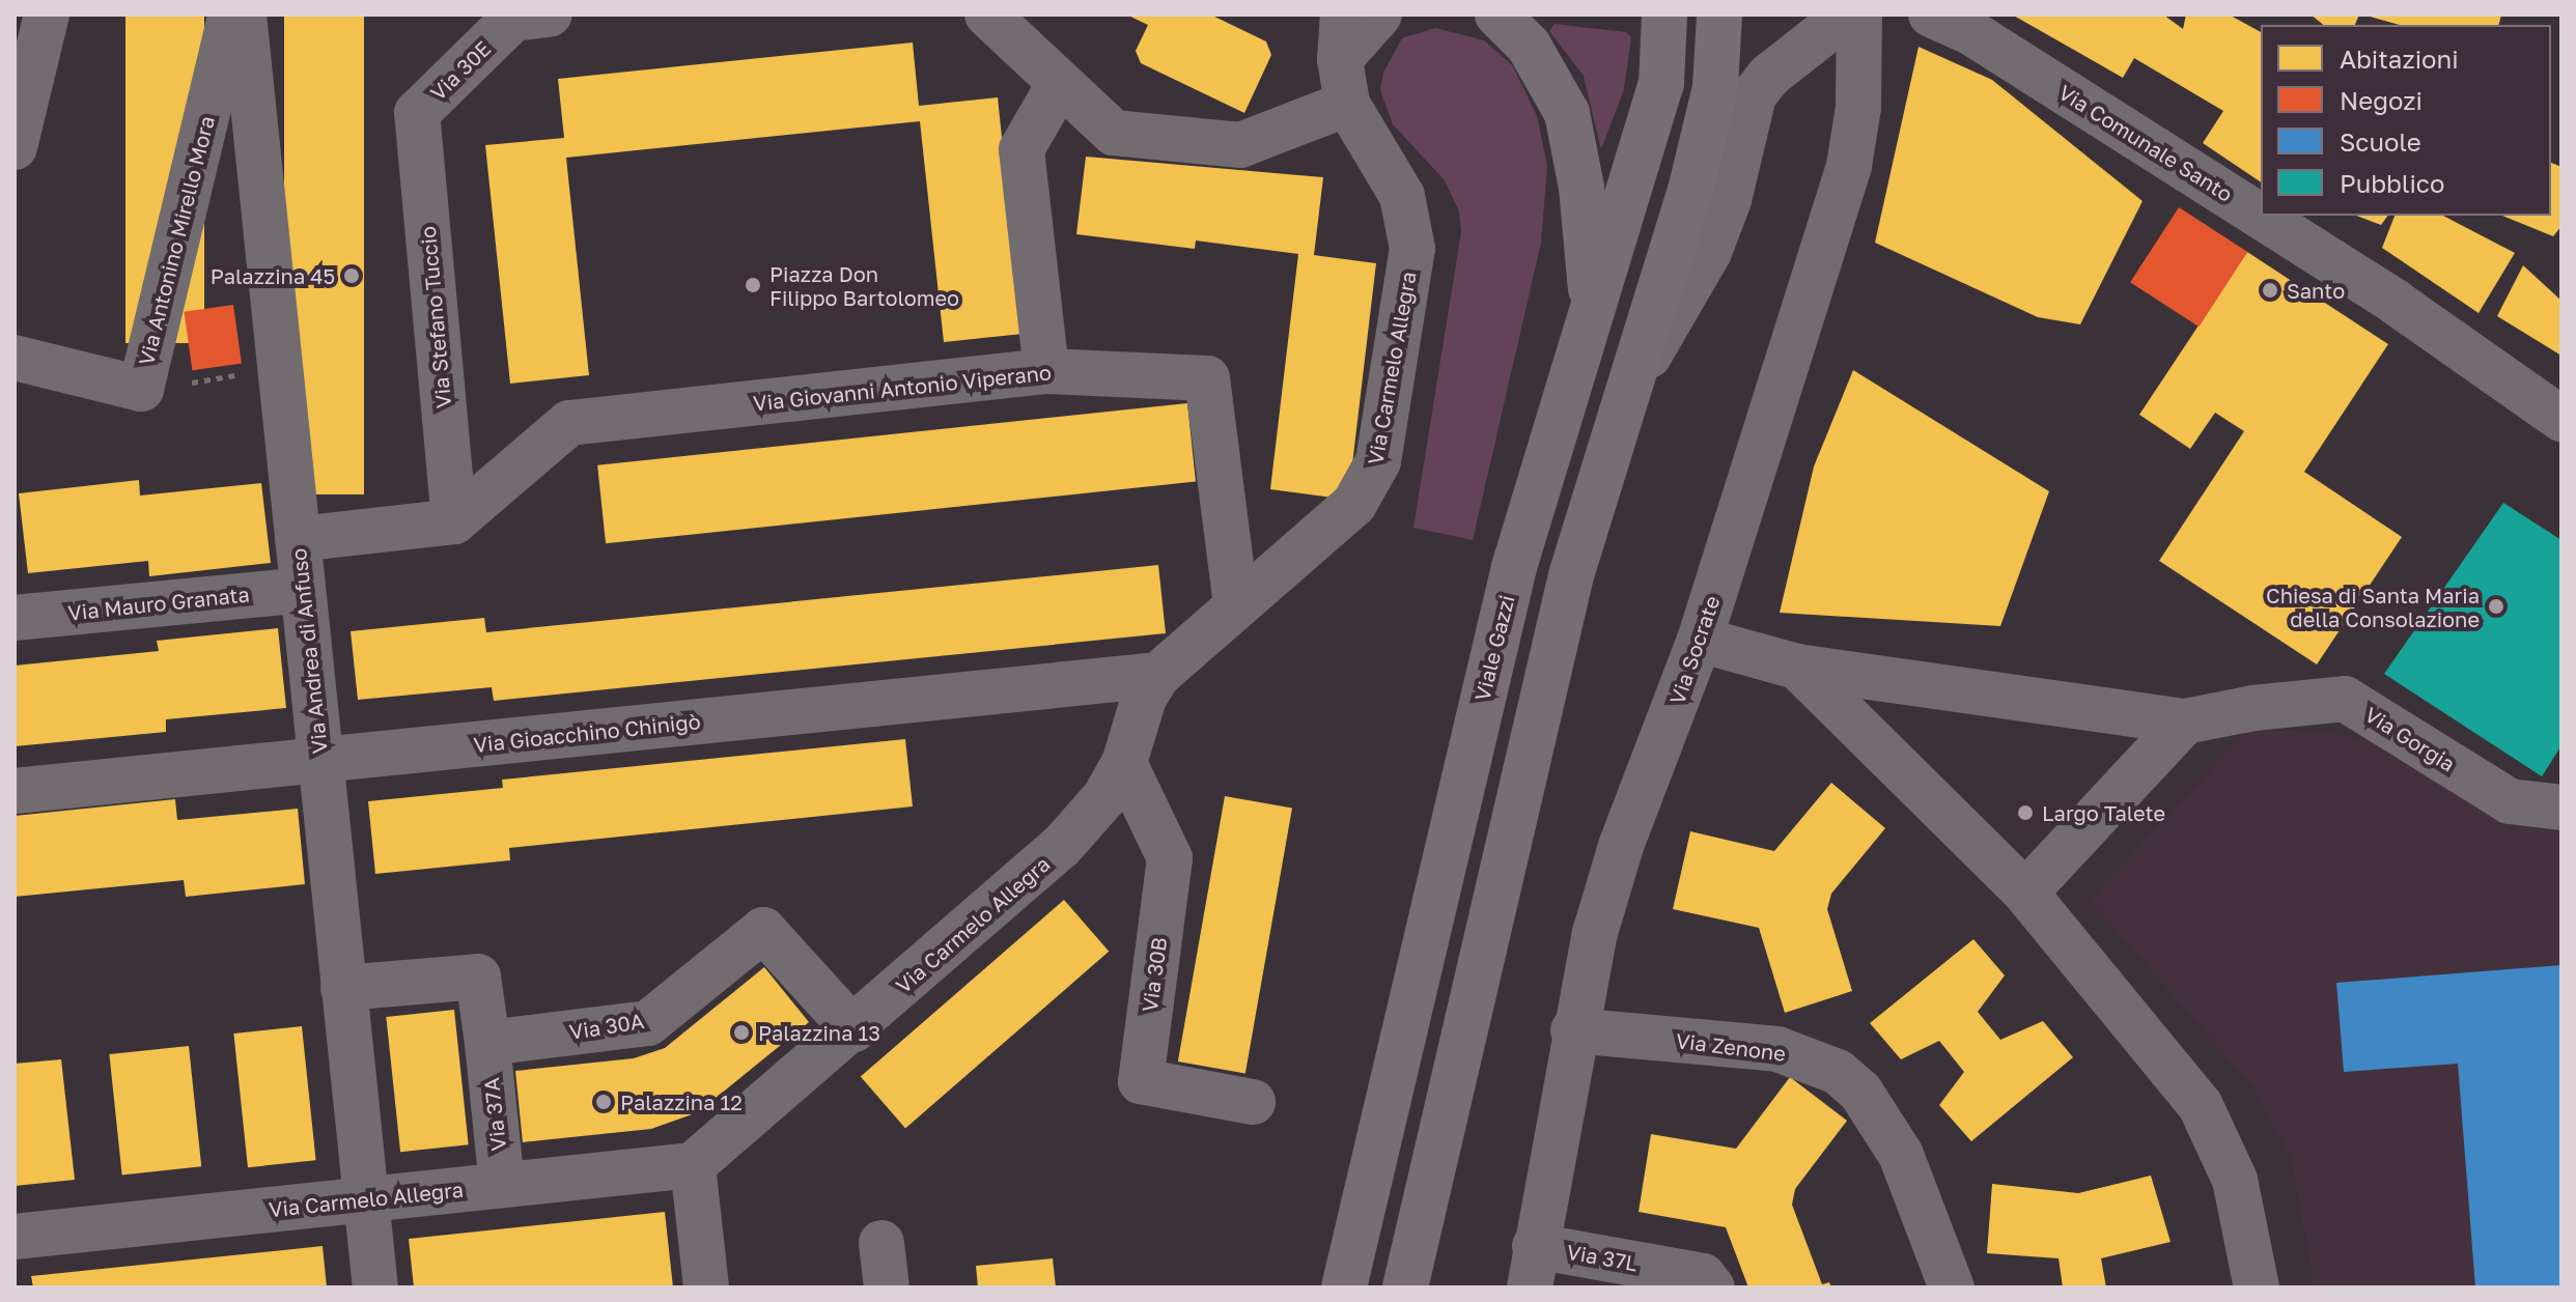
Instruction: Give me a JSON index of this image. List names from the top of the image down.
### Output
{
  "streets": {
    "main road": ["Viale Gazzi"],
    "street": [
      "Via 30E",
      "Via Comunale Santo",
      "Via Antonino Mirello Mora",
      "Via Stefano Tuccio",
      "Via Carmelo Allegra",
      "Via Giovanni Antonio Viperano",
      "Via Mauro Granata",
      "Via Socrate",
      "Via Andrea di Anfuso",
      "Via Gioacchino Chinigò",
      "Via Gorgia",
      "Via 30B",
      "Via 30A",
      "Via Zenone",
      "Via 37A",
      "Via 37L"
    ]
  },
  "crossings": [
    ["Via 30E", "Via Stefano Tuccio"],
    ["Via Stefano Tuccio", "Via Giovanni Antonio Viperano"],
    ["Via Carmelo Allegra", "Via Giovanni Antonio Viperano"],
    ["Via Carmelo Allegra", "Via Andrea di Anfuso"],
    ["Via Carmelo Allegra", "Via Gioacchino Chinigò"],
    ["Via Carmelo Allegra", "Via 30B"],
    ["Via Carmelo Allegra", "Via 30A"],
    ["Via Carmelo Allegra", "Via 37A"],
    ["Via Mauro Granata", "Via Andrea di Anfuso"],
    ["Via Socrate", "Via Gorgia"],
    ["Via Socrate", "Via Zenone"],
    ["Via Socrate", "Via 37L"],
    ["Via Andrea di Anfuso", "Via Gioacchino Chinigò"],
    ["Via 30A", "Via 37A"]
  ],
  "places": [
    "Palazzina 45",
    "Piazza Don Filippo Bartolomeo",
    "Santo",
    "Chiesa di Santa Maria della Consolazione",
    "Largo Talete",
    "Palazzina 13",
    "Palazzina 12"
  ],
  "legend": [
    "Abitazioni",
    "Negozi",
    "Scuole",
    "Pubblico"
  ]
}
